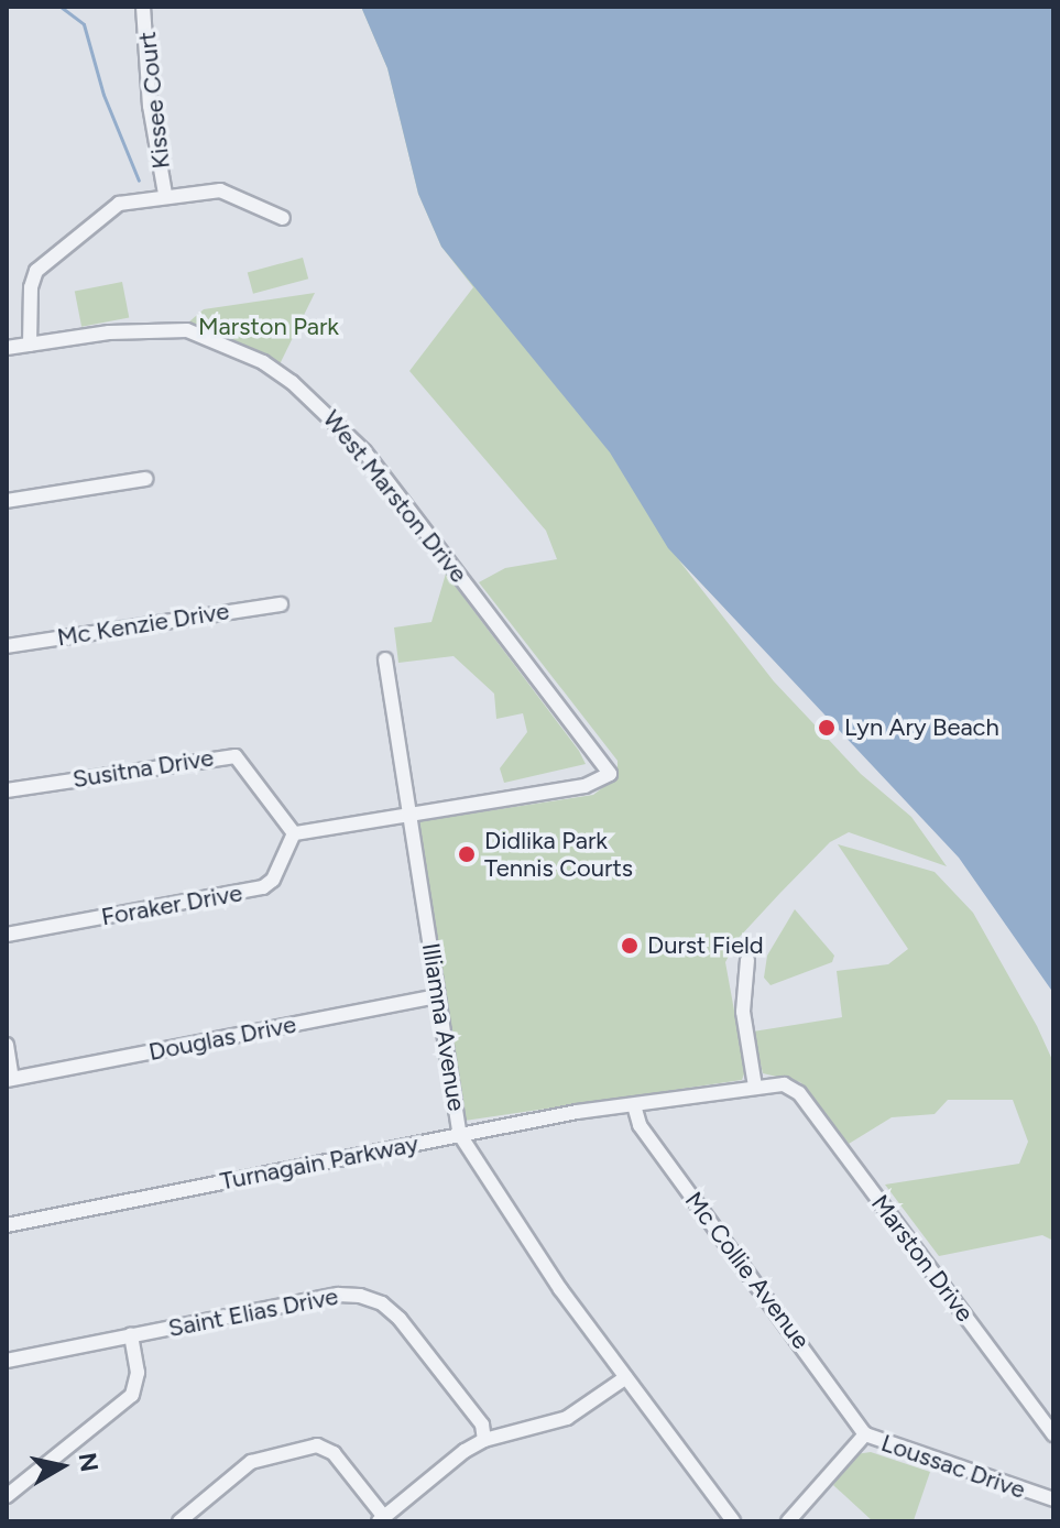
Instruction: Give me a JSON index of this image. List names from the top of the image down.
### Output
{
  "streets": {
    "street": [
      "Kissee Court",
      "West Marston Drive",
      "Mc Kenzie Drive",
      "Susitna Drive",
      "Foraker Drive",
      "Illiamna Avenue",
      "Douglas Drive",
      "Turnagain Parkway",
      "Marston Drive",
      "Mc Collie Avenue",
      "Saint Elias Drive",
      "Loussac Drive"
    ]
  },
  "crossings": [
    ["West Marston Drive", "Illiamna Avenue"],
    ["Susitna Drive", "Foraker Drive"],
    ["Illiamna Avenue", "Douglas Drive"],
    ["Illiamna Avenue", "Turnagain Parkway"],
    ["Turnagain Parkway", "Marston Drive"],
    ["Turnagain Parkway", "Mc Collie Avenue"],
    ["Mc Collie Avenue", "Loussac Drive"]
  ],
  "parks": ["Marston Park"],
  "places": ["Lyn Ary Beach", "Didlika Park Tennis Courts", "Durst Field"],
  "north": "right"
}
